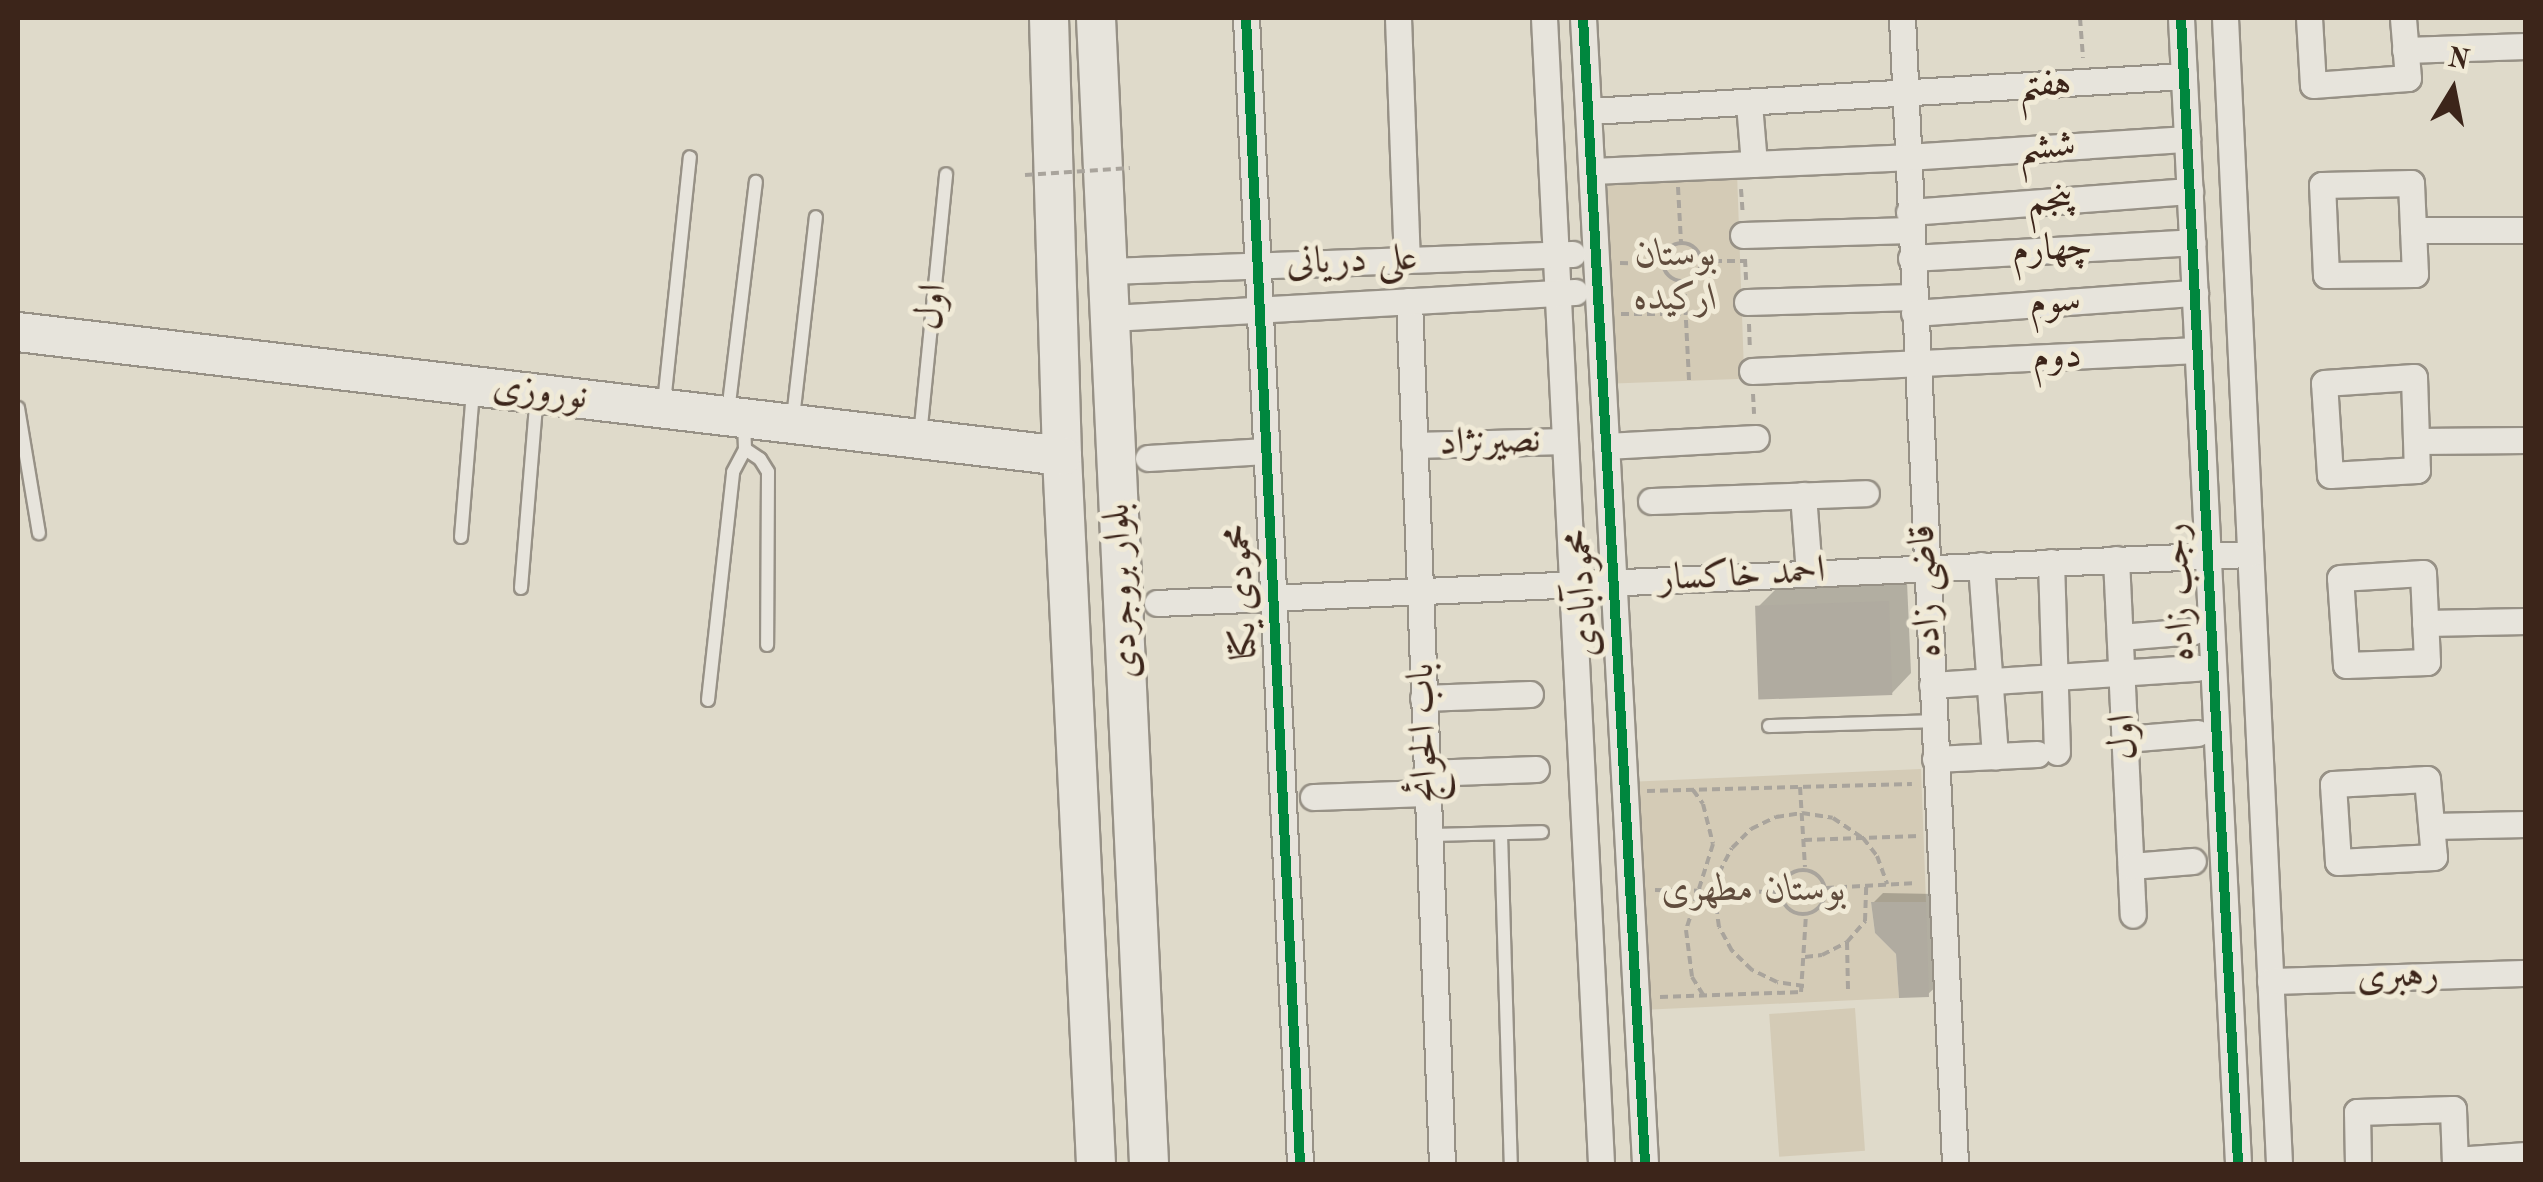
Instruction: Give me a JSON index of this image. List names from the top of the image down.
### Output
{
  "streets": {
    "main road": ["نوروزی", "بلوار بروجردی"],
    "street": [
      "هفتم",
      "ششم",
      "پنجم",
      "چهارم",
      "علی دریانی",
      "سوم",
      "اول",
      "دوم",
      "نصیرنژاد",
      "احمد خاکسار",
      "قاضی زاده",
      "محمودی یکتا",
      "رجب زاده",
      "محمودآبادی",
      "باب الحوائج",
      "رهبری"
    ]
  },
  "crossings": [
    ["هفتم", "قاضی زاده"],
    ["هفتم", "رجب زاده"],
    ["هفتم", "محمودآبادی"],
    ["ششم", "قاضی زاده"],
    ["ششم", "رجب زاده"],
    ["ششم", "محمودآبادی"],
    ["پنجم", "قاضی زاده"],
    ["پنجم", "رجب زاده"],
    ["چهارم", "قاضی زاده"],
    ["چهارم", "رجب زاده"],
    ["علی دریانی", "بلوار بروجردی"],
    ["علی دریانی", "محمودی یکتا"],
    ["علی دریانی", "محمودآبادی"],
    ["سوم", "قاضی زاده"],
    ["سوم", "رجب زاده"],
    ["اول", "نوروزی"],
    ["اول", "احمد خاکسار"],
    ["دوم", "قاضی زاده"],
    ["دوم", "رجب زاده"],
    ["نوروزی", "بلوار بروجردی"],
    ["نصیرنژاد", "محمودآبادی"],
    ["نصیرنژاد", "باب الحوائج"],
    ["احمد خاکسار", "قاضی زاده"],
    ["احمد خاکسار", "محمودی یکتا"],
    ["احمد خاکسار", "رجب زاده"],
    ["احمد خاکسار", "محمودآبادی"],
    ["احمد خاکسار", "باب الحوائج"],
    ["رجب زاده", "رهبری"]
  ],
  "parks": ["بوستان ارکیده", "بوستان مطهری"],
  "north": "top"
}
